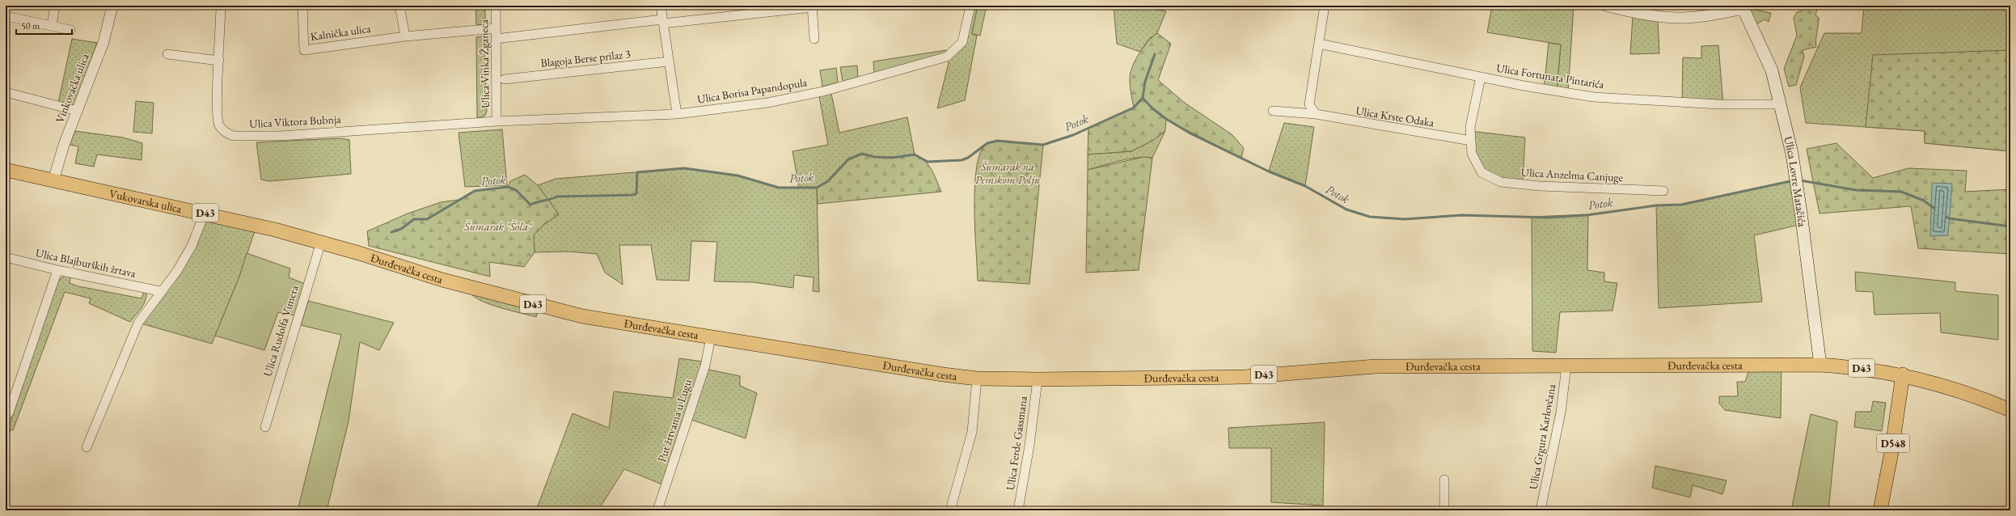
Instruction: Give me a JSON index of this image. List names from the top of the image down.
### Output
{
  "streets": {
    "main road": [
      "Ulica Lovre Matačića",
      "Vukovarska ulica",
      "D43",
      "Đurđevačka cesta",
      "D548"
    ],
    "street": [
      "Kalnička ulica",
      "Blagoja Berse prilaz 3",
      "Ulica Vinka Žganeca",
      "Ulica Fortunata Pintarića",
      "Vinkovačka ulica",
      "Ulica Borisa Papandopula",
      "Ulica Krste Odaka",
      "Ulica Viktora Bubnja",
      "Ulica Anzelma Canjuge",
      "Ulica Blajburških žrtava",
      "Ulica Rudolfa Vimera",
      "Put žrtvama u Lugu",
      "Ulica Grgura Karlovčana",
      "Ulica Ferde Gassmana"
    ]
  },
  "crossings": [
    ["Kalnička ulica", "Ulica Vinka Žganeca"],
    ["Ulica Vinka Žganeca", "Ulica Borisa Papandopula"],
    ["Ulica Vinka Žganeca", "Ulica Viktora Bubnja"],
    ["Ulica Fortunata Pintarića", "Ulica Lovre Matačića"],
    ["Vinkovačka ulica", "Vukovarska ulica"],
    ["Ulica Borisa Papandopula", "Ulica Viktora Bubnja"],
    ["Ulica Krste Odaka", "Ulica Anzelma Canjuge"],
    ["Ulica Lovre Matačića", "Đurđevačka cesta"],
    ["Vukovarska ulica", "Đurđevačka cesta"],
    ["Vukovarska ulica", "Ulica Rudolfa Vimera"],
    ["Đurđevačka cesta", "Put žrtvama u Lugu"],
    ["Đurđevačka cesta", "Ulica Grgura Karlovčana"],
    ["Đurđevačka cesta", "Ulica Ferde Gassmana"],
    ["Đurđevačka cesta", "D548"]
  ],
  "water": ["Potok"],
  "parks": ["Šumarak na Pemskom Polju", "Šumarak \"Šola\""],
  "scale_bar": "50 m"
}
